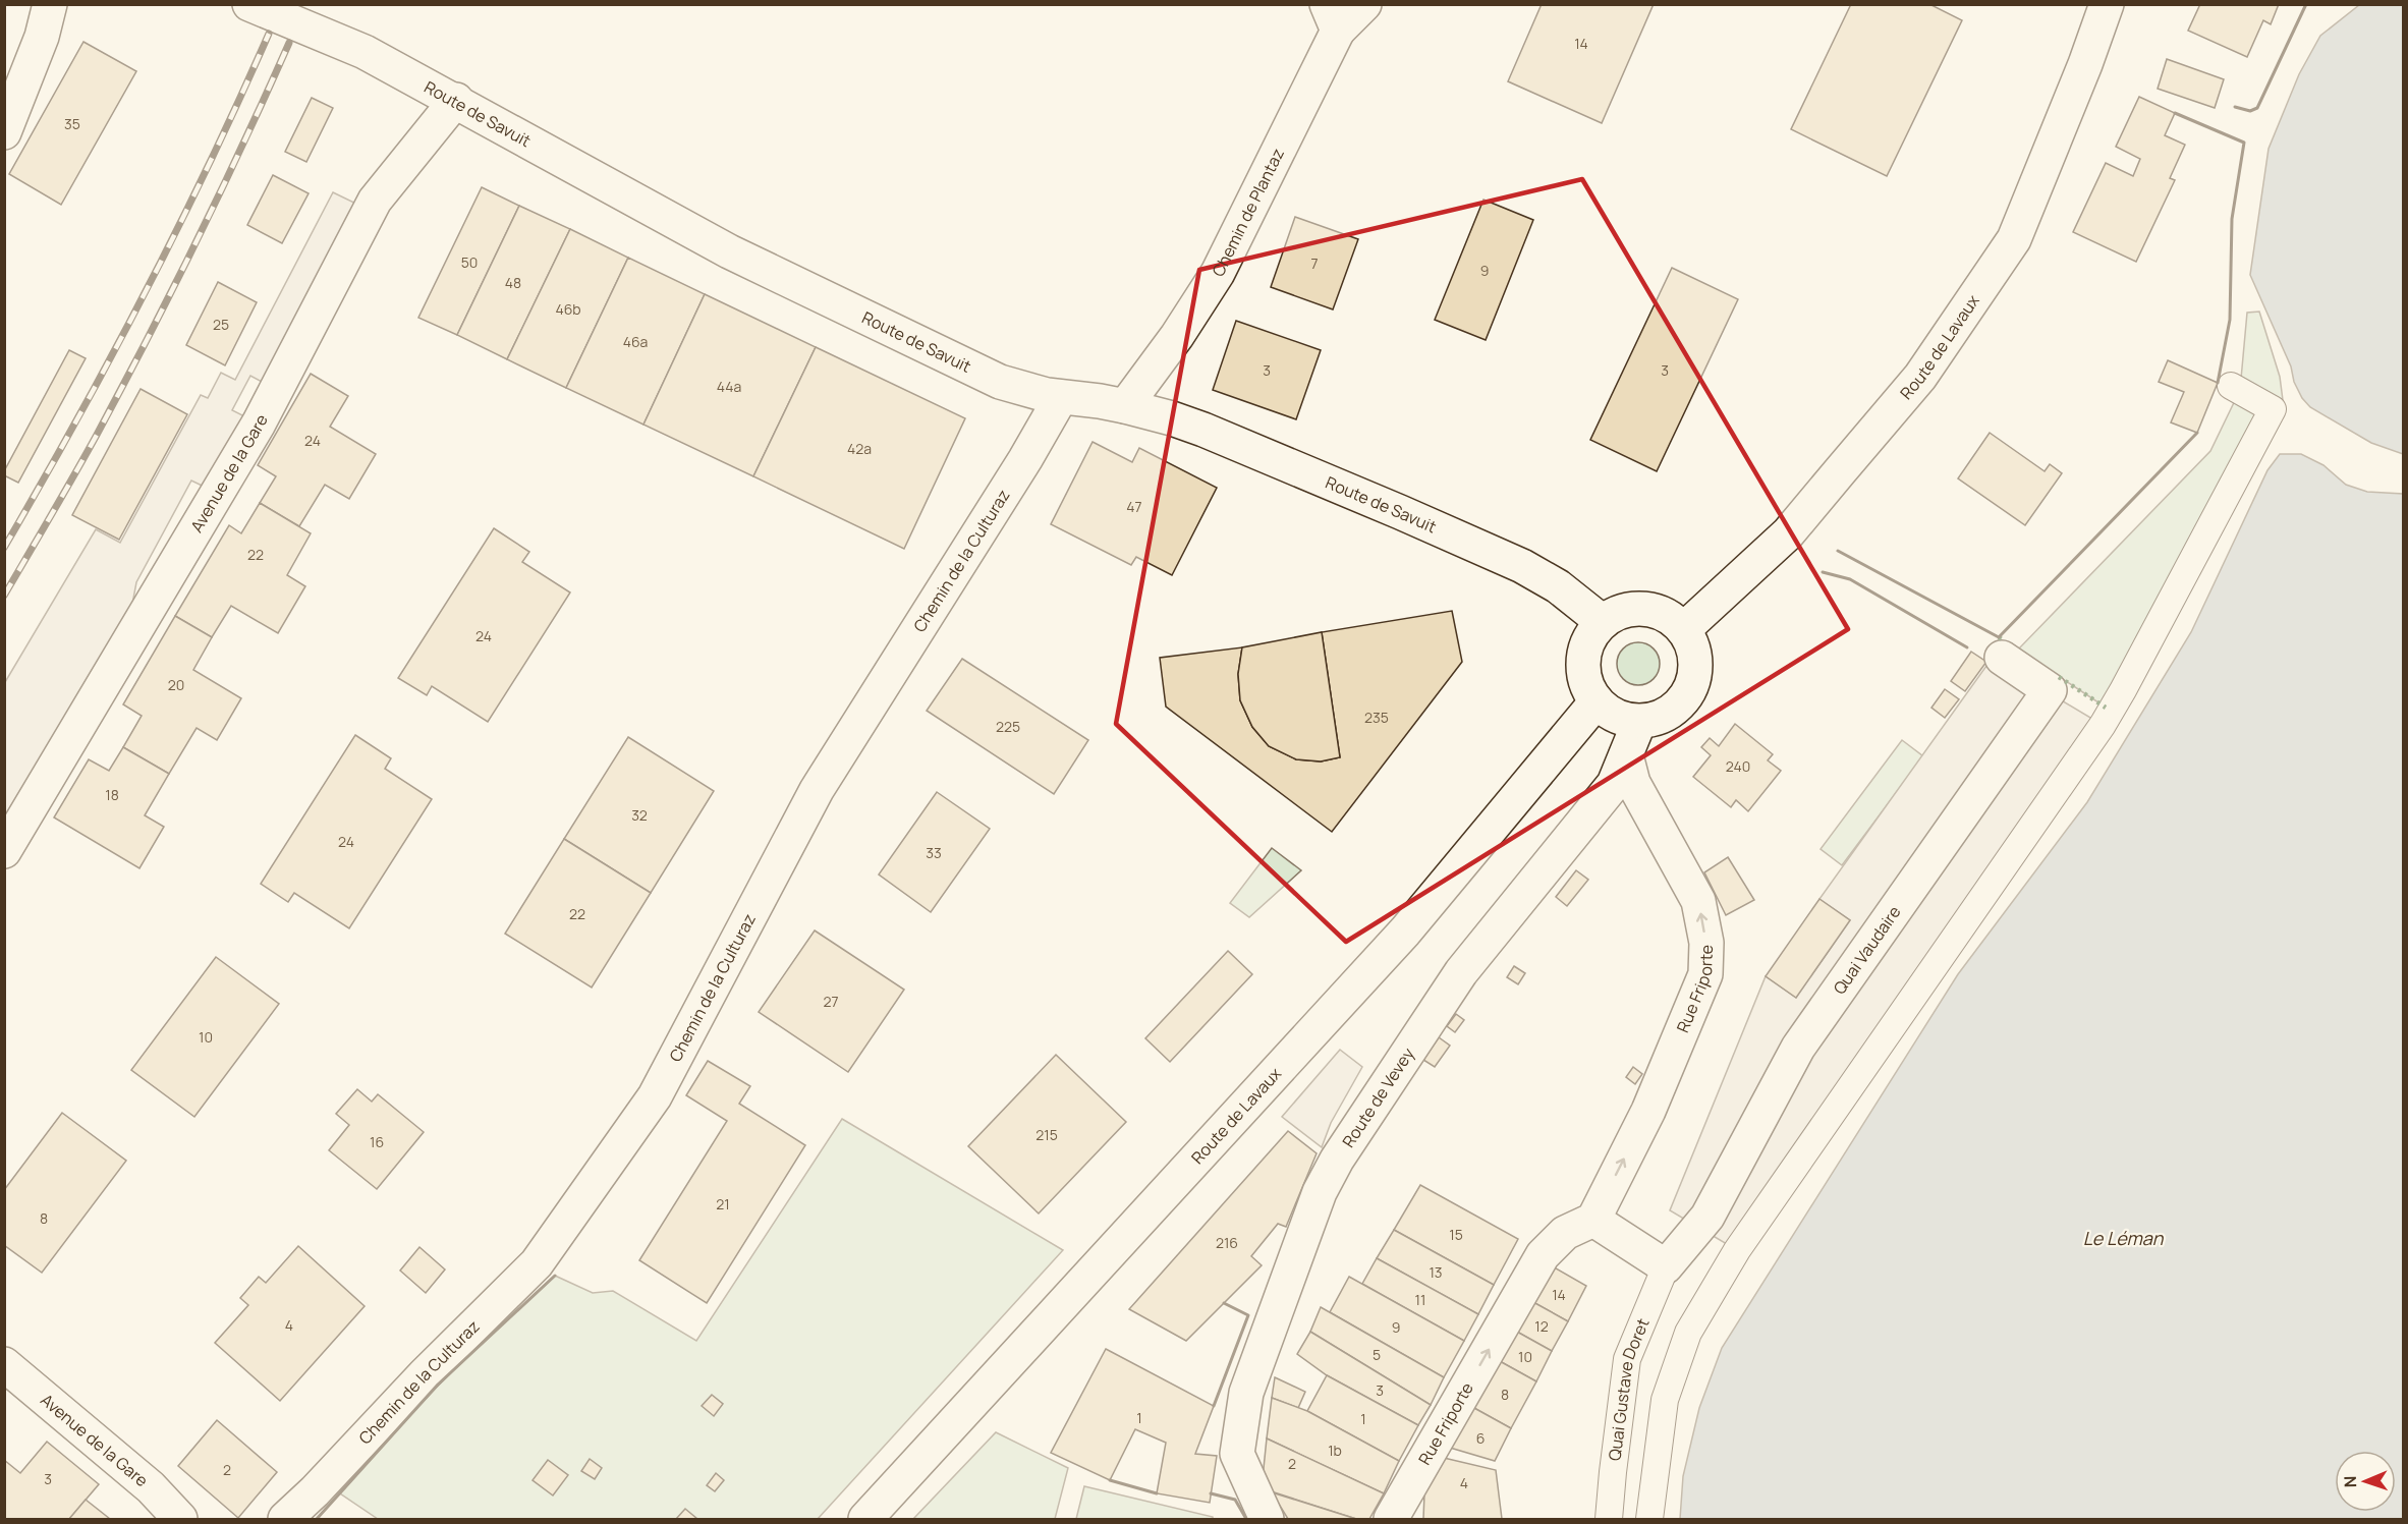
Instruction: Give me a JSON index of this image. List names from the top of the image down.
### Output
{
  "streets": {
    "street": [
      "Route de Savuit",
      "Chemin de Plantaz",
      "Route de Lavaux",
      "Avenue de la Gare",
      "Chemin de la Culturaz",
      "Quai Vaudaire",
      "Rue Friporte",
      "Route de Vevey",
      "Quai Gustave Doret"
    ]
  },
  "crossings": [
    ["Route de Savuit", "Chemin de Plantaz"],
    ["Route de Savuit", "Route de Lavaux"],
    ["Route de Savuit", "Avenue de la Gare"],
    ["Route de Savuit", "Chemin de la Culturaz"],
    ["Route de Savuit", "Route de Vevey"],
    ["Route de Lavaux", "Route de Vevey"],
    ["Quai Vaudaire", "Quai Gustave Doret"],
    ["Rue Friporte", "Route de Vevey"]
  ],
  "water": ["Le Léman"],
  "house_numbers": [
    "14",
    "35",
    "50",
    "7",
    "9",
    "48",
    "46b",
    "25",
    "46a",
    "3",
    "3",
    "44a",
    "24",
    "42a",
    "47",
    "22",
    "24",
    "20",
    "235",
    "225",
    "240",
    "18",
    "32",
    "24",
    "33",
    "22",
    "27",
    "10",
    "215",
    "16",
    "21",
    "8",
    "15",
    "216",
    "13",
    "14",
    "11",
    "4",
    "12",
    "9",
    "5",
    "10",
    "3",
    "8",
    "1",
    "1",
    "6",
    "1b",
    "2",
    "2",
    "3",
    "4"
  ],
  "north": "left"
}
